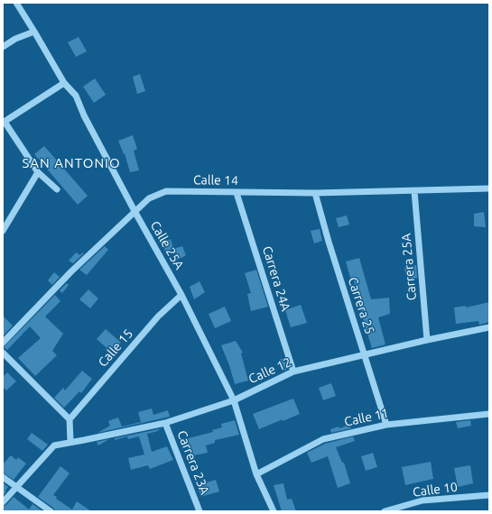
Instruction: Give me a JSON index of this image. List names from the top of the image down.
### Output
{
  "streets": {
    "street": [
      "Calle 14",
      "Calle 25A",
      "Carrera 25A",
      "Carrera 24A",
      "Carrera 25",
      "Calle 15",
      "Calle 12",
      "Calle 11",
      "Carrera 23A",
      "Calle 10"
    ]
  },
  "crossings": [
    ["Calle 14", "Calle 25A"],
    ["Calle 14", "Carrera 25A"],
    ["Calle 14", "Carrera 24A"],
    ["Calle 14", "Carrera 25"],
    ["Calle 25A", "Calle 15"],
    ["Calle 25A", "Calle 12"],
    ["Calle 25A", "Calle 11"],
    ["Carrera 25A", "Calle 12"],
    ["Carrera 24A", "Calle 12"],
    ["Carrera 25", "Calle 12"],
    ["Carrera 25", "Calle 11"],
    ["Calle 12", "Carrera 23A"]
  ],
  "districts": ["SAN ANTONIO"]
}
